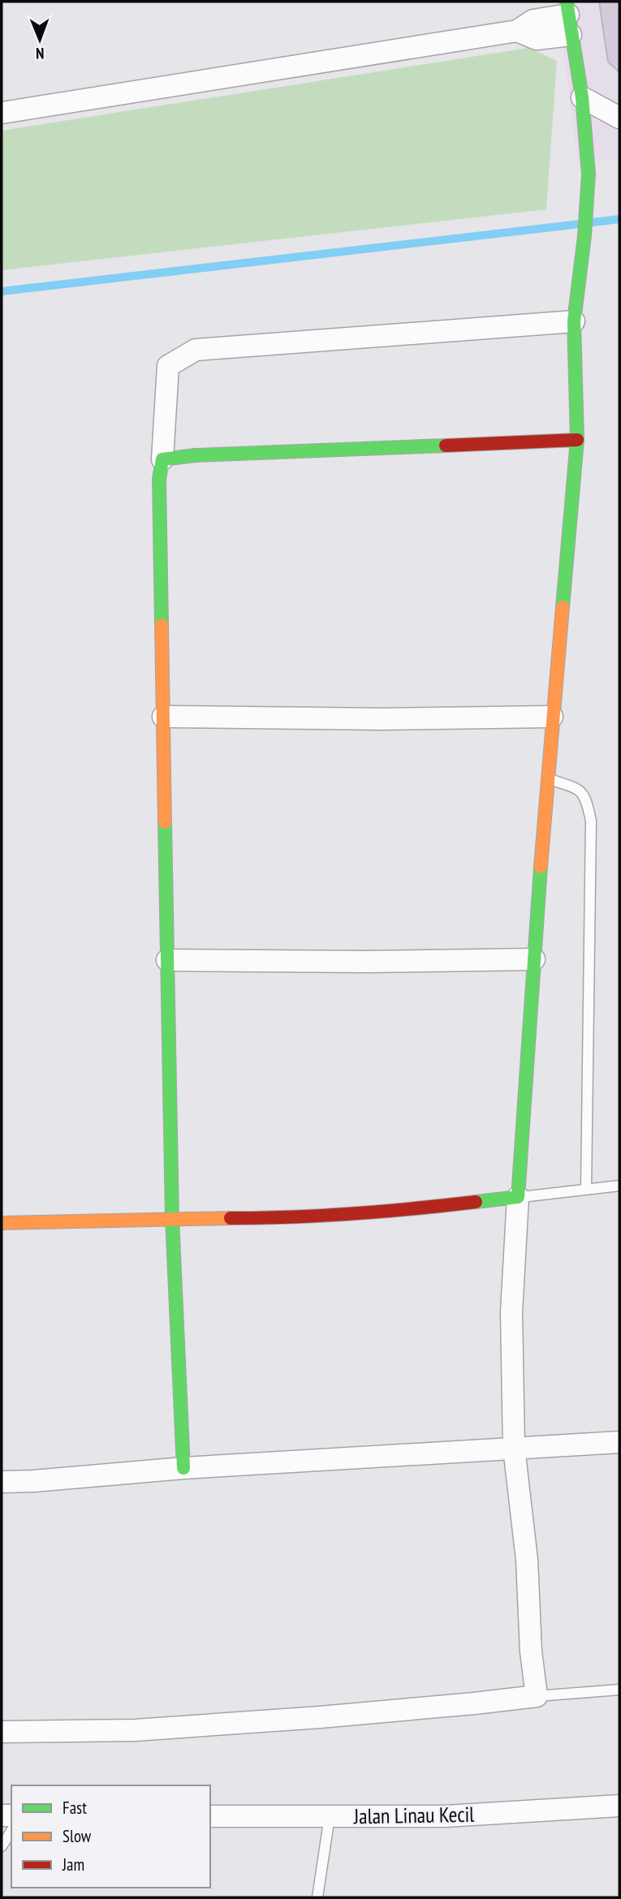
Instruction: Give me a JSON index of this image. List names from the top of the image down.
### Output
{
  "streets": {
    "street": ["Jalan Linau Kecil"]
  },
  "legend": ["Fast", "Slow", "Jam"],
  "north": "bottom"
}
